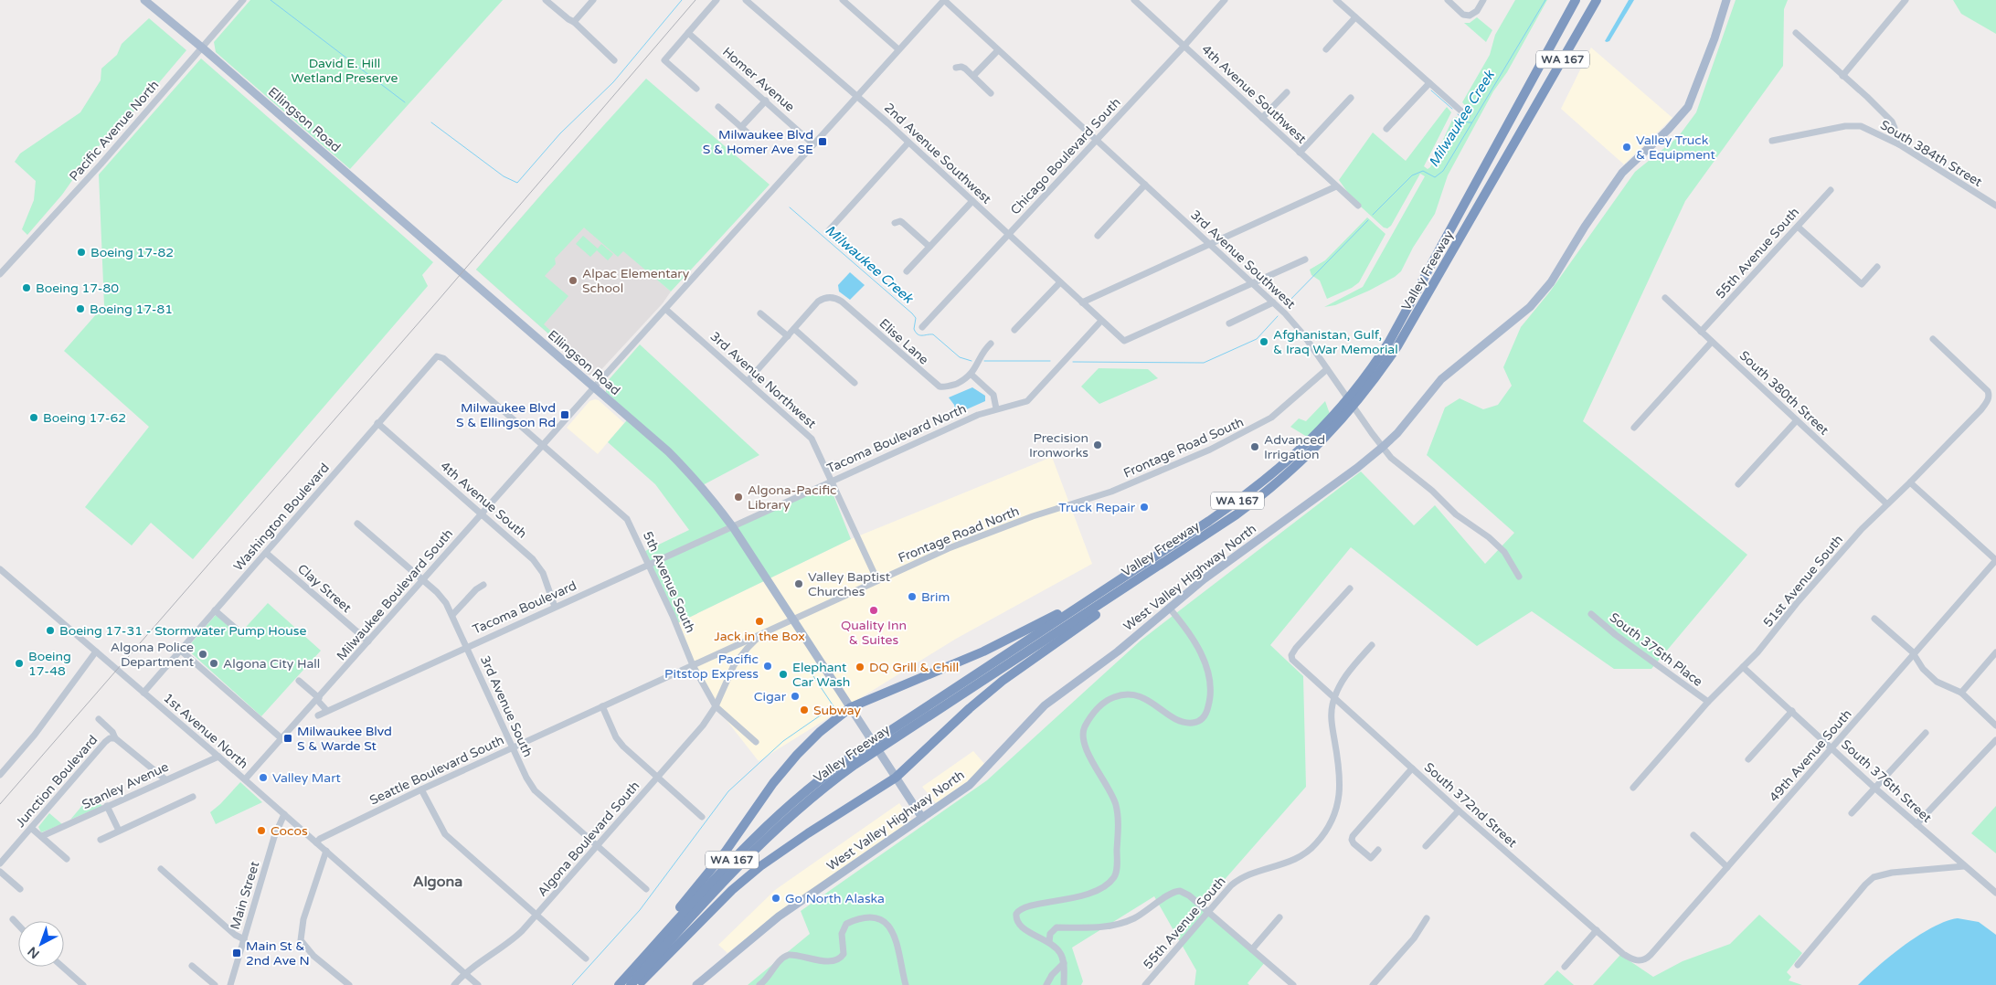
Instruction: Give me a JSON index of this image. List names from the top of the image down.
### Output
{
  "streets": {
    "highway": ["WA 167", "Valley Freeway"],
    "main road": ["Ellingson Road", "West Valley Highway North"],
    "street": [
      "Homer Avenue",
      "4th Avenue Southwest",
      "Pacific Avenue North",
      "2nd Avenue Southwest",
      "South 384th Street",
      "Chicago Boulevard South",
      "55th Avenue South",
      "3rd Avenue Southwest",
      "Elise Lane",
      "3rd Avenue Northwest",
      "South 380th Street",
      "Tacoma Boulevard North",
      "Frontage Road South",
      "4th Avenue South",
      "Washington Boulevard",
      "Frontage Road North",
      "51st Avenue South",
      "5th Avenue South",
      "Clay Street",
      "Milwaukee Boulevard South",
      "Tacoma Boulevard",
      "South 375th Place",
      "3rd Avenue South",
      "1st Avenue North",
      "49th Avenue South",
      "Seattle Boulevard South",
      "Junction Boulevard",
      "South 376th Street",
      "Stanley Avenue",
      "South 372nd Street",
      "Algona Boulevard South",
      "Main Street"
    ]
  },
  "crossings": [
    ["Homer Avenue", "Milwaukee Boulevard South"],
    ["4th Avenue Southwest", "Chicago Boulevard South"],
    ["Ellingson Road", "Pacific Avenue North"],
    ["Ellingson Road", "Tacoma Boulevard North"],
    ["Ellingson Road", "Frontage Road North"],
    ["Ellingson Road", "West Valley Highway North"],
    ["Ellingson Road", "Milwaukee Boulevard South"],
    ["Ellingson Road", "Tacoma Boulevard"],
    ["2nd Avenue Southwest", "Chicago Boulevard South"],
    ["2nd Avenue Southwest", "3rd Avenue Southwest"],
    ["2nd Avenue Southwest", "Tacoma Boulevard North"],
    ["Chicago Boulevard South", "3rd Avenue Southwest"],
    ["55th Avenue South", "South 380th Street"],
    ["55th Avenue South", "South 372nd Street"],
    ["3rd Avenue Southwest", "Frontage Road South"],
    ["3rd Avenue Southwest", "West Valley Highway North"],
    ["3rd Avenue Northwest", "Tacoma Boulevard North"],
    ["3rd Avenue Northwest", "Frontage Road North"],
    ["3rd Avenue Northwest", "Milwaukee Boulevard South"],
    ["South 380th Street", "51st Avenue South"],
    ["Tacoma Boulevard North", "Tacoma Boulevard"],
    ["Frontage Road South", "Frontage Road North"],
    ["4th Avenue South", "Washington Boulevard"],
    ["4th Avenue South", "Milwaukee Boulevard South"],
    ["4th Avenue South", "Tacoma Boulevard"],
    ["Washington Boulevard", "5th Avenue South"],
    ["Washington Boulevard", "Clay Street"],
    ["Washington Boulevard", "1st Avenue North"],
    ["Frontage Road North", "Seattle Boulevard South"],
    ["Frontage Road North", "Algona Boulevard South"],
    ["51st Avenue South", "South 375th Place"],
    ["51st Avenue South", "South 376th Street"],
    ["5th Avenue South", "Milwaukee Boulevard South"],
    ["5th Avenue South", "Tacoma Boulevard"],
    ["5th Avenue South", "Seattle Boulevard South"],
    ["5th Avenue South", "Algona Boulevard South"],
    ["Clay Street", "Milwaukee Boulevard South"],
    ["Milwaukee Boulevard South", "3rd Avenue South"],
    ["Milwaukee Boulevard South", "1st Avenue North"],
    ["Tacoma Boulevard", "3rd Avenue South"],
    ["3rd Avenue South", "Seattle Boulevard South"],
    ["3rd Avenue South", "Algona Boulevard South"],
    ["1st Avenue North", "Seattle Boulevard South"],
    ["1st Avenue North", "Stanley Avenue"],
    ["1st Avenue North", "Algona Boulevard South"],
    ["1st Avenue North", "Main Street"],
    ["49th Avenue South", "South 376th Street"],
    ["49th Avenue South", "South 372nd Street"],
    ["Seattle Boulevard South", "Algona Boulevard South"]
  ],
  "districts": ["Algona"],
  "water": ["Milwaukee Creek"],
  "parks": ["David E. Hill Wetland Preserve"],
  "places": {
    "transit": [
      "Milwaukee Blvd S & Homer Ave SE",
      "Milwaukee Blvd S & Ellingson Rd",
      "Milwaukee Blvd S & Warde St",
      "Main St & 2nd Ave N"
    ],
    "other": [
      "Valley Truck & Equipment",
      "Boeing 17-82",
      "Alpac Elementary School",
      "Boeing 17-80",
      "Boeing 17-81",
      "Afghanistan, Gulf, & Iraq War Memorial",
      "Boeing 17-62",
      "Precision Ironworks",
      "Advanced Irrigation",
      "Algona-Pacific Library",
      "Truck Repair",
      "Valley Baptist Churches",
      "Brim",
      "Quality Inn & Suites",
      "Jack in the Box",
      "Boeing 17-31 - Stormwater Pump House",
      "Algona Police Department",
      "Boeing 17-48",
      "Algona City Hall",
      "Pacific Pitstop Express",
      "DQ Grill & Chill",
      "Elephant Car Wash",
      "Cigar",
      "Subway",
      "Valley Mart",
      "Cocos",
      "Go North Alaska"
    ]
  },
  "north": "bottom left"
}
